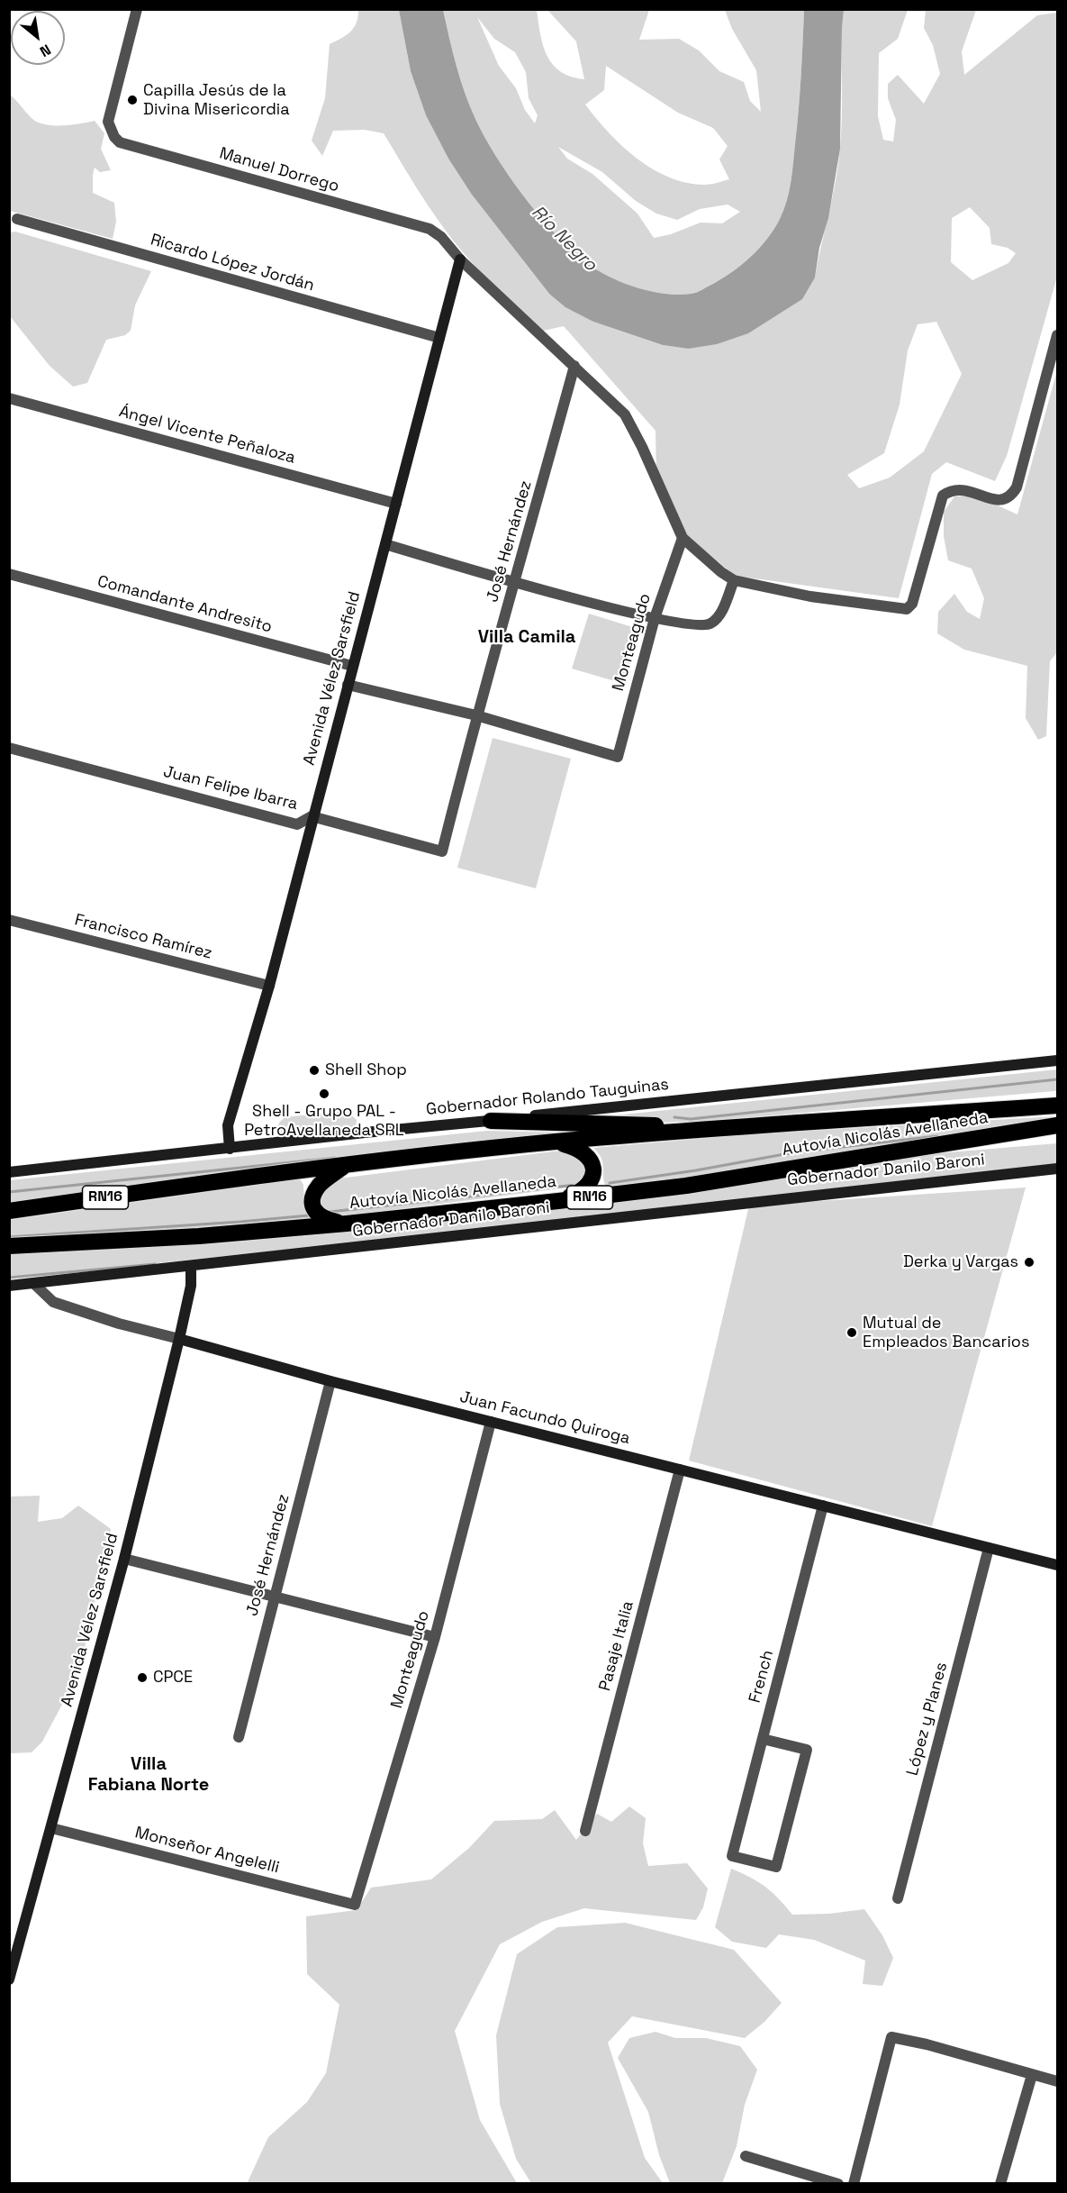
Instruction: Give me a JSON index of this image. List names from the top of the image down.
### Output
{
  "streets": {
    "highway": ["Autovía Nicolás Avellaneda", "RN16"],
    "street": [
      "Manuel Dorrego",
      "Ricardo López Jordán",
      "Ángel Vicente Peñaloza",
      "José Hernández",
      "Comandante Andresito",
      "Monteagudo",
      "Avenida Vélez Sarsfield",
      "Juan Felipe Ibarra",
      "Francisco Ramírez",
      "Gobernador Rolando Tauguinas",
      "Gobernador Danilo Baroni",
      "Juan Facundo Quiroga",
      "Pasaje Italia",
      "French",
      "López y Planes",
      "Monseñor Angelelli"
    ]
  },
  "crossings": [
    ["Manuel Dorrego", "Avenida Vélez Sarsfield"],
    ["Ricardo López Jordán", "Avenida Vélez Sarsfield"],
    ["Ángel Vicente Peñaloza", "Avenida Vélez Sarsfield"],
    ["José Hernández", "Monteagudo"],
    ["José Hernández", "Juan Felipe Ibarra"],
    ["José Hernández", "Juan Facundo Quiroga"],
    ["Comandante Andresito", "Avenida Vélez Sarsfield"],
    ["Monteagudo", "Juan Facundo Quiroga"],
    ["Monteagudo", "Monseñor Angelelli"],
    ["Avenida Vélez Sarsfield", "Juan Felipe Ibarra"],
    ["Avenida Vélez Sarsfield", "Francisco Ramírez"],
    ["Avenida Vélez Sarsfield", "Gobernador Rolando Tauguinas"],
    ["Avenida Vélez Sarsfield", "Gobernador Danilo Baroni"],
    ["Avenida Vélez Sarsfield", "Juan Facundo Quiroga"],
    ["Avenida Vélez Sarsfield", "Monseñor Angelelli"],
    ["Gobernador Danilo Baroni", "Juan Facundo Quiroga"],
    ["Juan Facundo Quiroga", "Pasaje Italia"],
    ["Juan Facundo Quiroga", "French"],
    ["Juan Facundo Quiroga", "López y Planes"]
  ],
  "districts": ["Villa Camila", "Villa Fabiana Norte"],
  "water": ["Río Negro"],
  "places": [
    "Capilla Jesús de la Divina Misericordia",
    "Shell Shop",
    "Shell - Grupo PAL - PetroAvellaneda SRL",
    "Derka y Vargas",
    "Mutual de Empleados Bancarios",
    "CPCE"
  ],
  "north": "bottom right"
}
